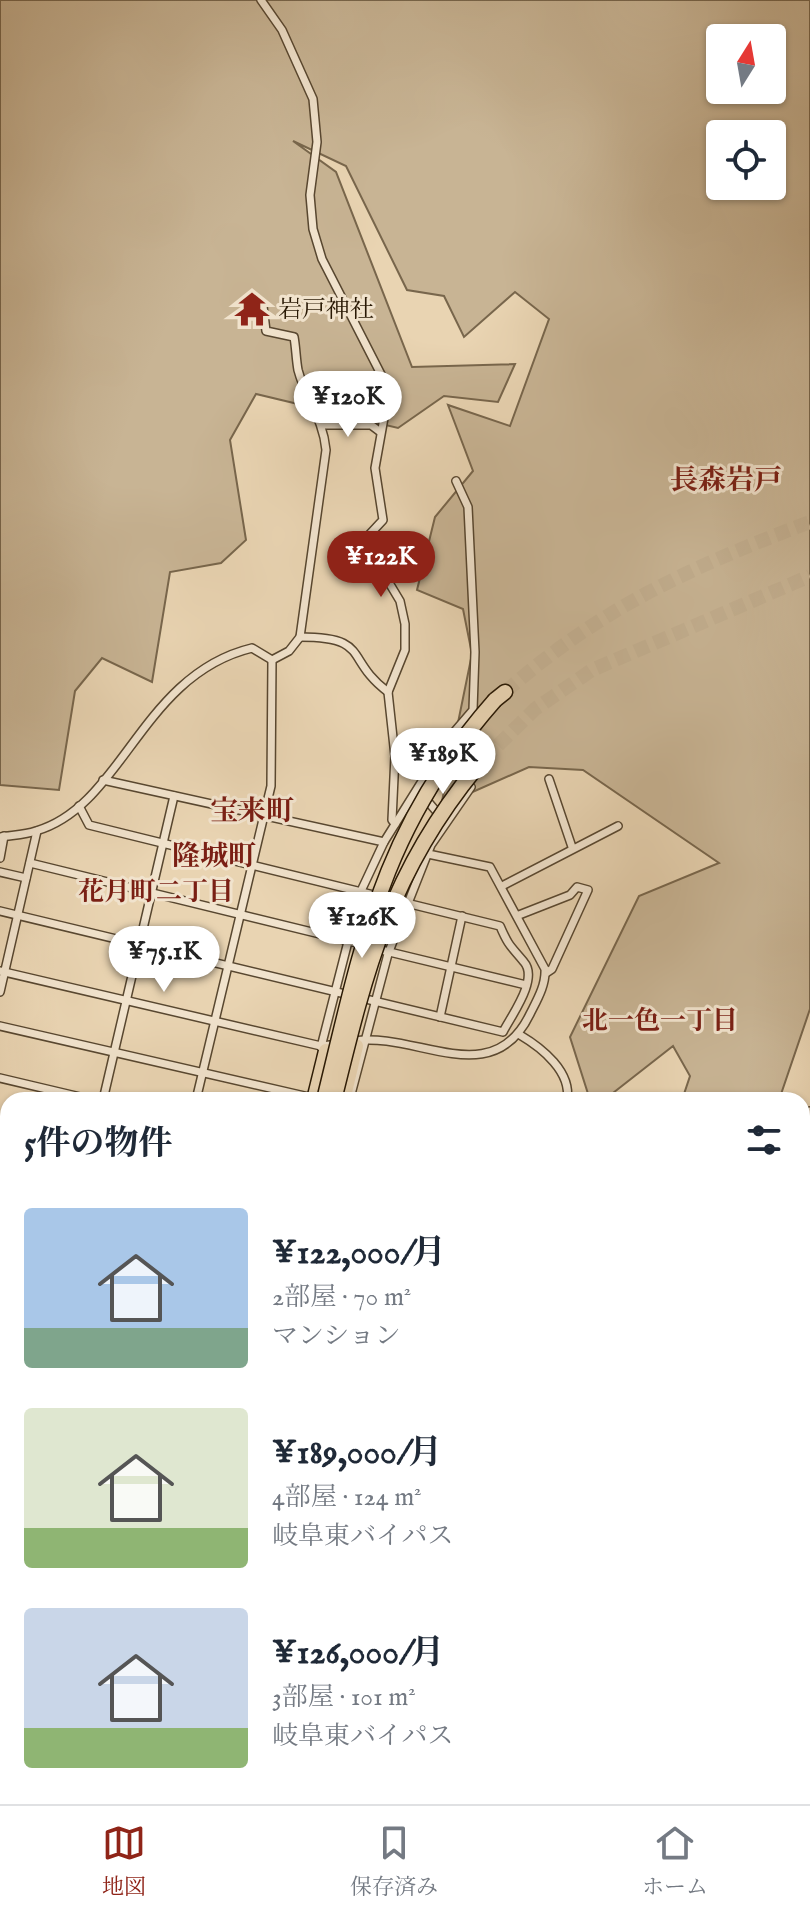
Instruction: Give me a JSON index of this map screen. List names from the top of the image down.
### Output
{
  "districts": [
    "長森岩戸",
    "宝来町",
    "隆城町",
    "花月町二丁目",
    "北一色一丁目"
  ],
  "places": {
    "temple": ["岩戸神社"]
  },
  "north": "top",
  "page": {
    "price": [
      "¥120K",
      "¥122K",
      "¥189K",
      "¥126K",
      "¥75.1K"
    ],
    "heading": "5件の物件",
    "list": [
      {
        "name": "¥122,000/月",
        "note": "2部屋 · 70 m² · マンション"
      },
      {
        "name": "¥189,000/月",
        "note": "4部屋 · 124 m² · 岐阜東バイパス"
      },
      {
        "name": "¥126,000/月",
        "note": "3部屋 · 101 m² · 岐阜東バイパス"
      }
    ],
    "tabs": ["地図", "保存済み", "ホーム"]
  }
}
